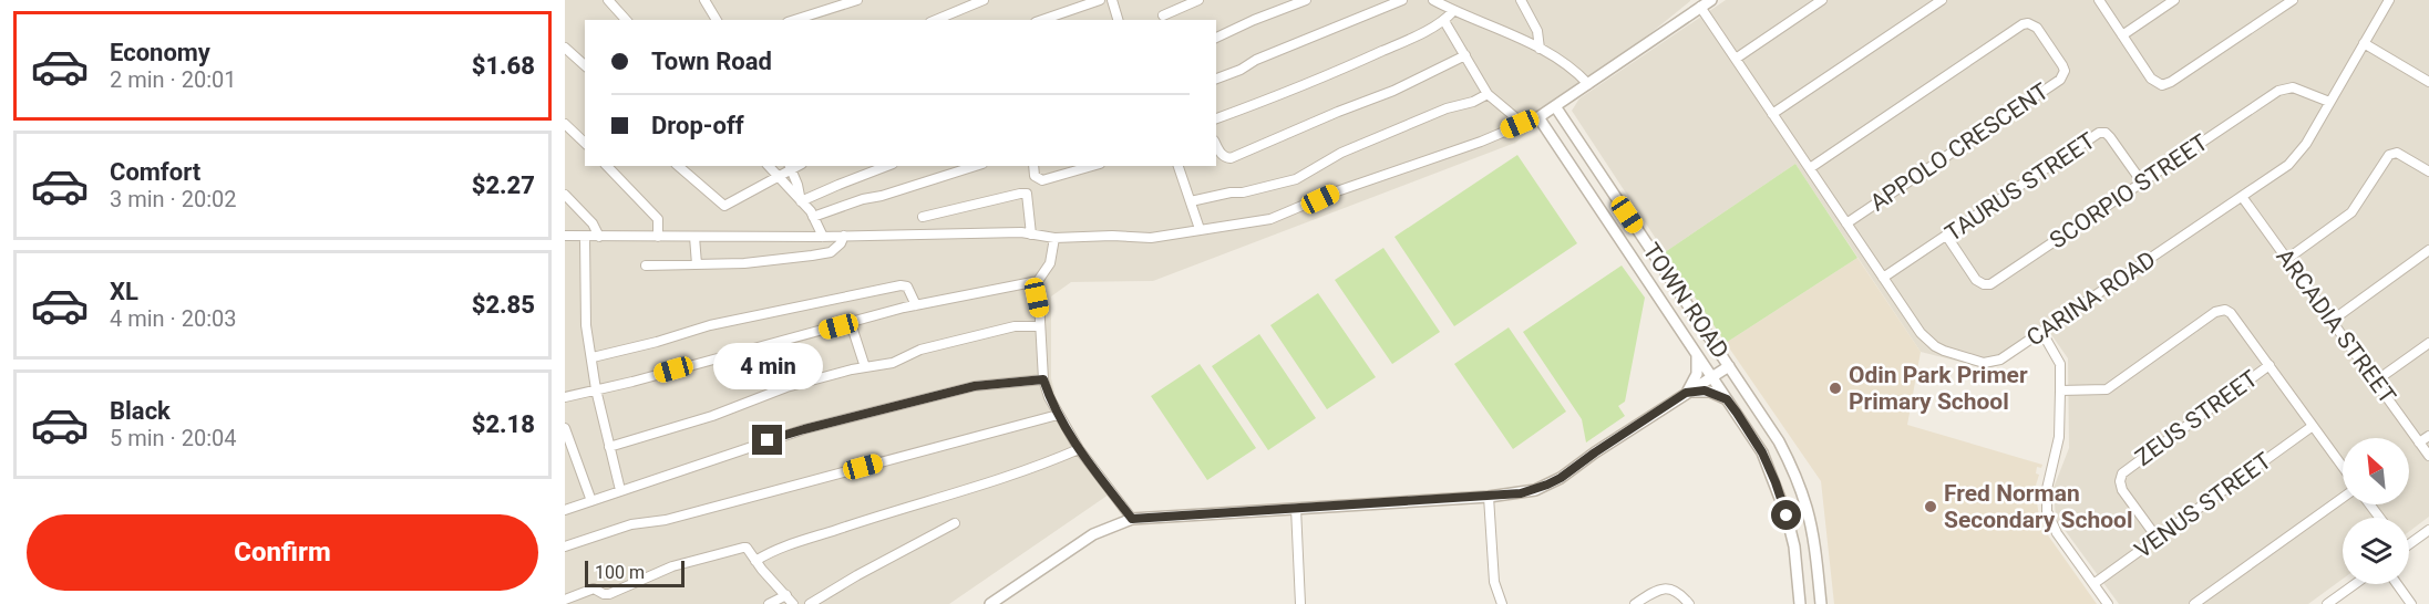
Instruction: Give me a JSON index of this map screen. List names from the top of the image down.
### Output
{
  "streets": {
    "street": [
      "APPOLO CRESCENT",
      "TAURUS STREET",
      "SCORPIO STREET",
      "CARINA ROAD",
      "TOWN ROAD",
      "ARCADIA STREET",
      "ZEUS STREET",
      "VENUS STREET"
    ]
  },
  "crossings": [
    ["APPOLO CRESCENT", "CARINA ROAD"],
    ["TAURUS STREET", "SCORPIO STREET"],
    ["TAURUS STREET", "CARINA ROAD"],
    ["SCORPIO STREET", "CARINA ROAD"],
    ["CARINA ROAD", "ARCADIA STREET"],
    ["ZEUS STREET", "VENUS STREET"]
  ],
  "places": ["Odin Park Primer Primary School", "Fred Norman Secondary School"],
  "scale_bar": "100 m",
  "north": "top left",
  "page": {
    "list": [
      {
        "name": "Economy",
        "note": "2 min · 20:01",
        "value": "$1.68"
      },
      {
        "name": "Comfort",
        "note": "3 min · 20:02",
        "value": "$2.27"
      },
      {
        "name": "XL",
        "note": "4 min · 20:03",
        "value": "$2.85"
      },
      {
        "name": "Black",
        "note": "5 min · 20:04",
        "value": "$2.18"
      }
    ],
    "banner": ["Town Road", "Drop-off"],
    "bubble": "4 min",
    "buttons": "Confirm",
    "scale": "100 m"
  }
}
